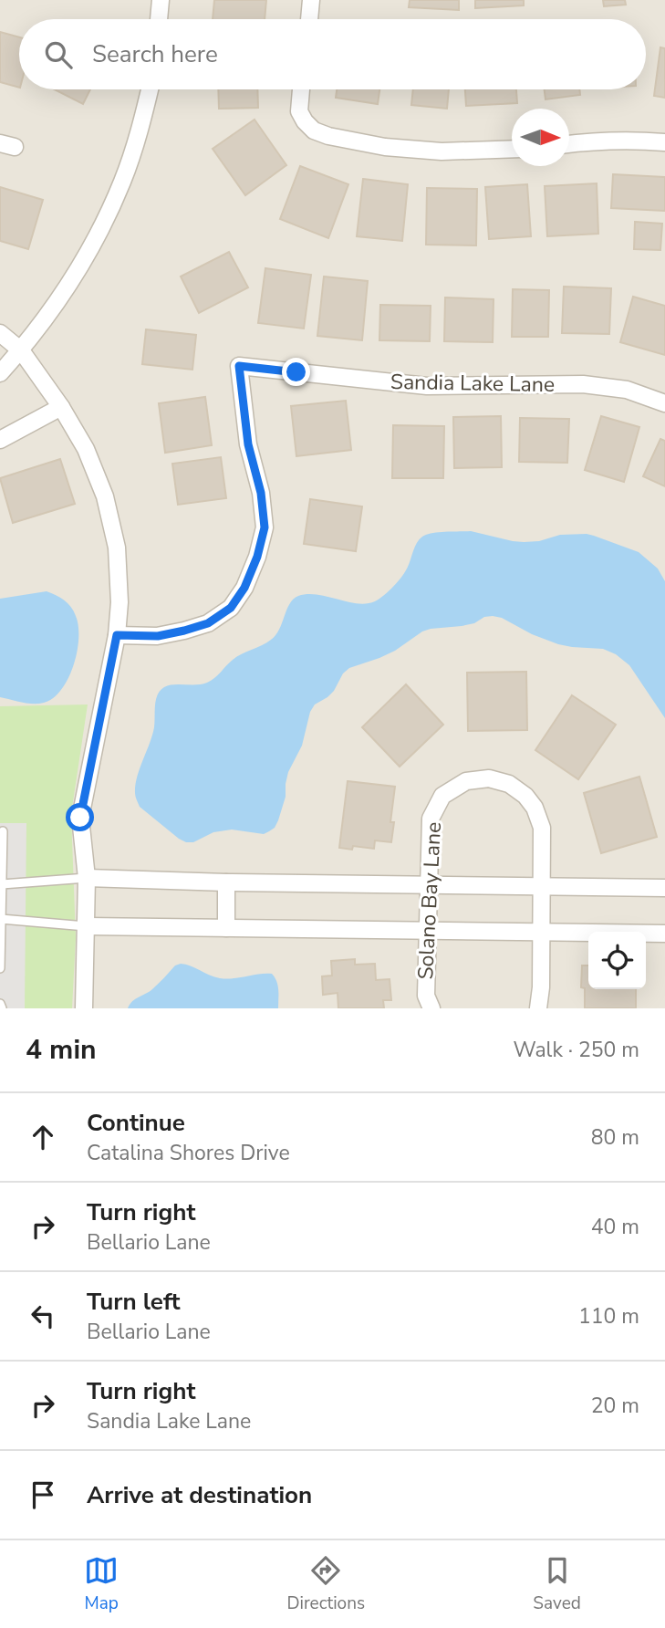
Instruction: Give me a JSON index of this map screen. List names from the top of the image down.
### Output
{
  "streets": {
    "street": ["Sandia Lake Lane", "Solano Bay Lane"]
  },
  "north": "right",
  "page": {
    "search": "Search here",
    "heading": ["4 min", "Walk · 250 m"],
    "list": [
      ["Continue", "Catalina Shores Drive", "80 m"],
      ["Turn right", "Bellario Lane", "40 m"],
      ["Turn left", "Bellario Lane", "110 m"],
      ["Turn right", "Sandia Lake Lane", "20 m"],
      "Arrive at destination"
    ],
    "nav": ["Map", "Directions", "Saved"]
  }
}
